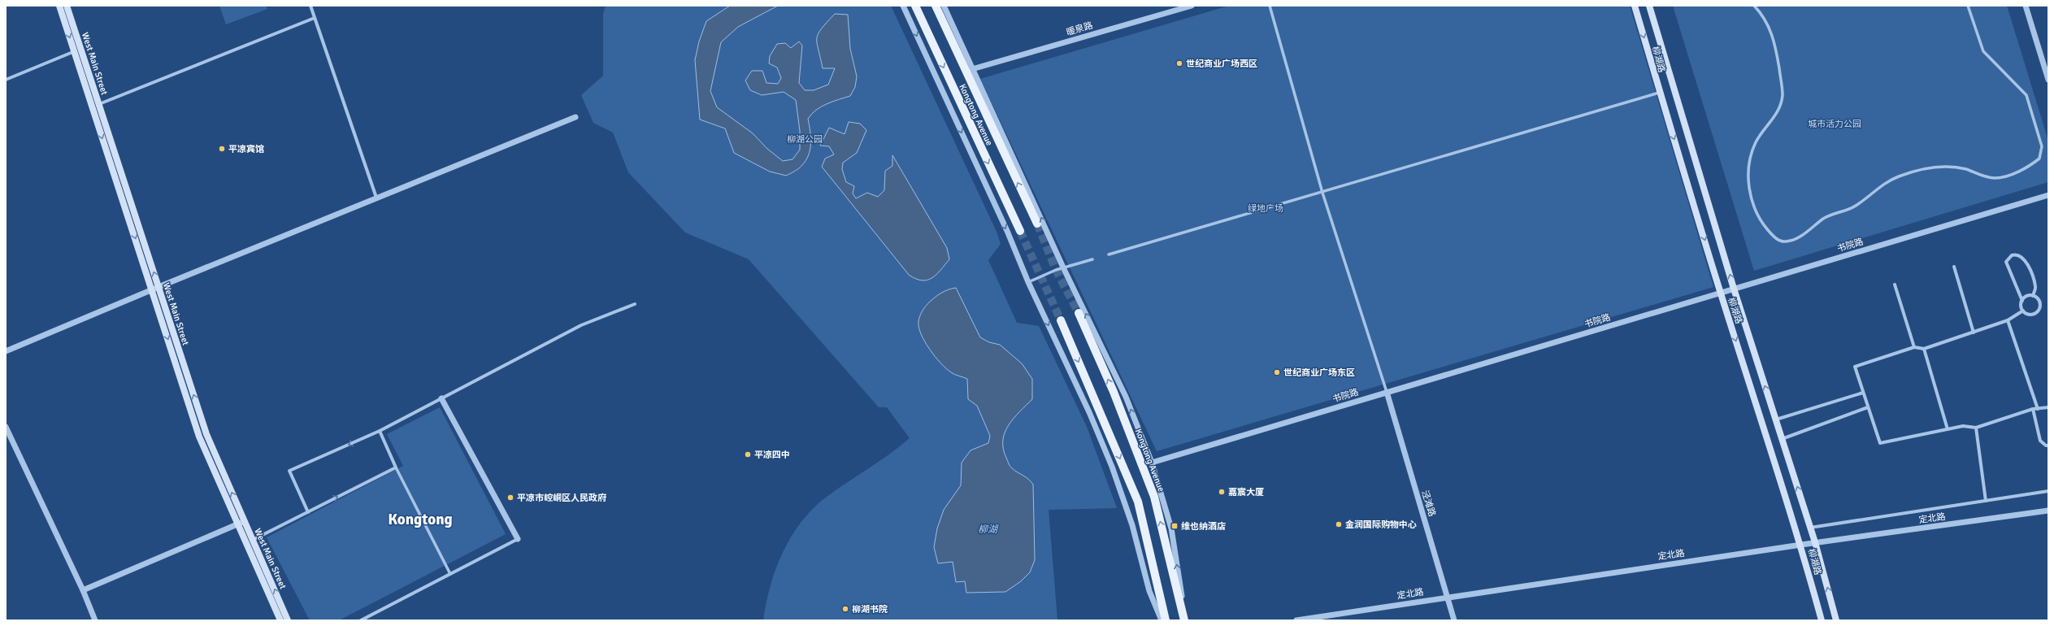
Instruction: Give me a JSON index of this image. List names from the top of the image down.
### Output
{
  "streets": {
    "main road": ["柳湖路", "West Main Street", "Kongtong Avenue"],
    "street": [
      "暖泉路",
      "书院路",
      "泾滩路",
      "定北路"
    ]
  },
  "crossings": [
    ["柳湖路", "书院路"],
    ["柳湖路", "定北路"],
    ["书院路", "泾滩路"],
    ["泾滩路", "定北路"]
  ],
  "districts": ["Kongtong"],
  "water": ["柳湖"],
  "parks": ["城市活力公园", "柳湖公园", "绿地广场"],
  "places": {
    "other": [
      "世纪商业广场西区",
      "平凉宾馆",
      "世纪商业广场东区",
      "平凉四中",
      "嘉宸大厦",
      "平凉市崆峒区人民政府",
      "金润国际购物中心",
      "柳湖书院"
    ],
    "transit": ["维也纳酒店"]
  }
}
